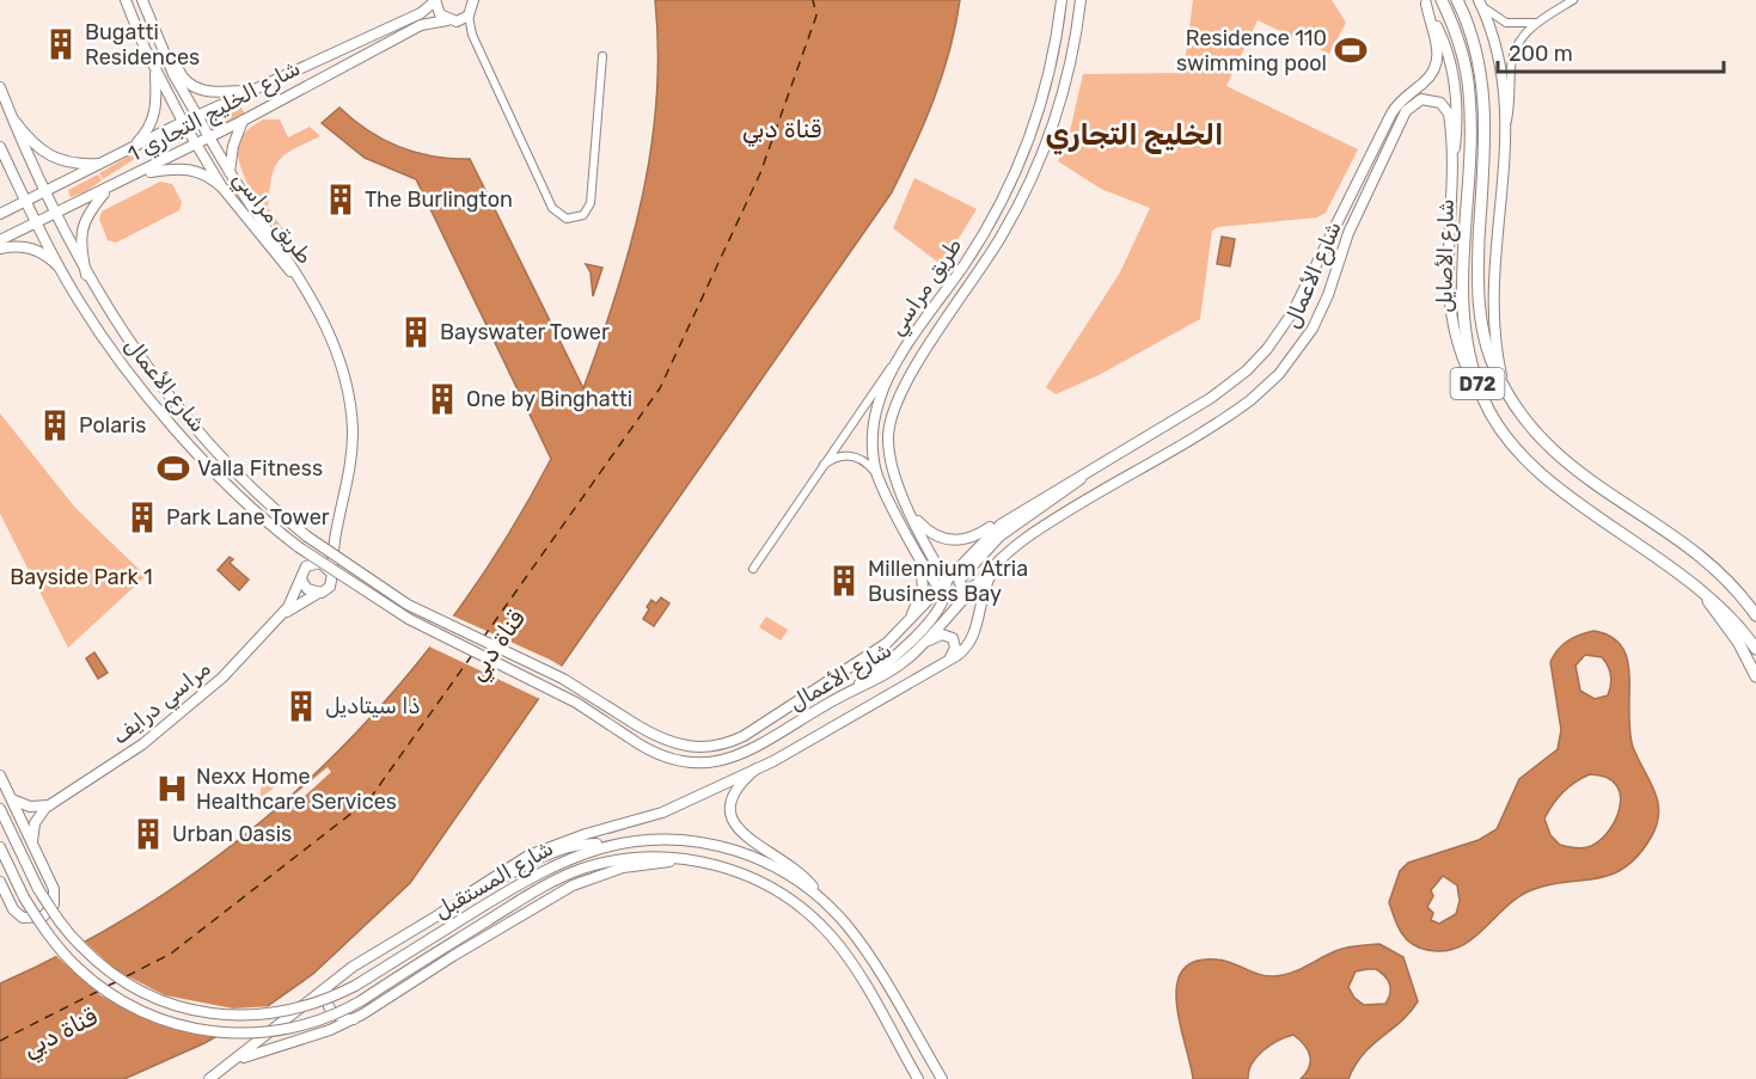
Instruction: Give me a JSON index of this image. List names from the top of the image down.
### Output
{
  "streets": {
    "main road": [
      "شارع الخليج التجاري 1",
      "طريق مراسي",
      "شارع الأصايل",
      "D72",
      "شارع المستقبل"
    ],
    "street": ["شارع الأعمال", "مراسي درايف"]
  },
  "crossings": [
    ["شارع الخليج التجاري 1", "طريق مراسي"],
    ["شارع الخليج التجاري 1", "شارع الأعمال"],
    ["طريق مراسي", "شارع الأعمال"],
    ["شارع الأصايل", "شارع الأعمال"]
  ],
  "districts": ["الخليج التجاري"],
  "water": ["قناة دبي"],
  "parks": ["Bayside Park 1"],
  "places": {
    "building": [
      "Bugatti Residences",
      "The Burlington",
      "Bayswater Tower",
      "One by Binghatti",
      "Polaris",
      "Park Lane Tower",
      "Millennium Atria Business Bay",
      "ذا سيتاديل",
      "Urban Oasis"
    ],
    "sports": ["Residence 110 swimming pool", "Valla Fitness"],
    "hospital": ["Nexx Home Healthcare Services"]
  },
  "scale_bar": "200 m"
}
